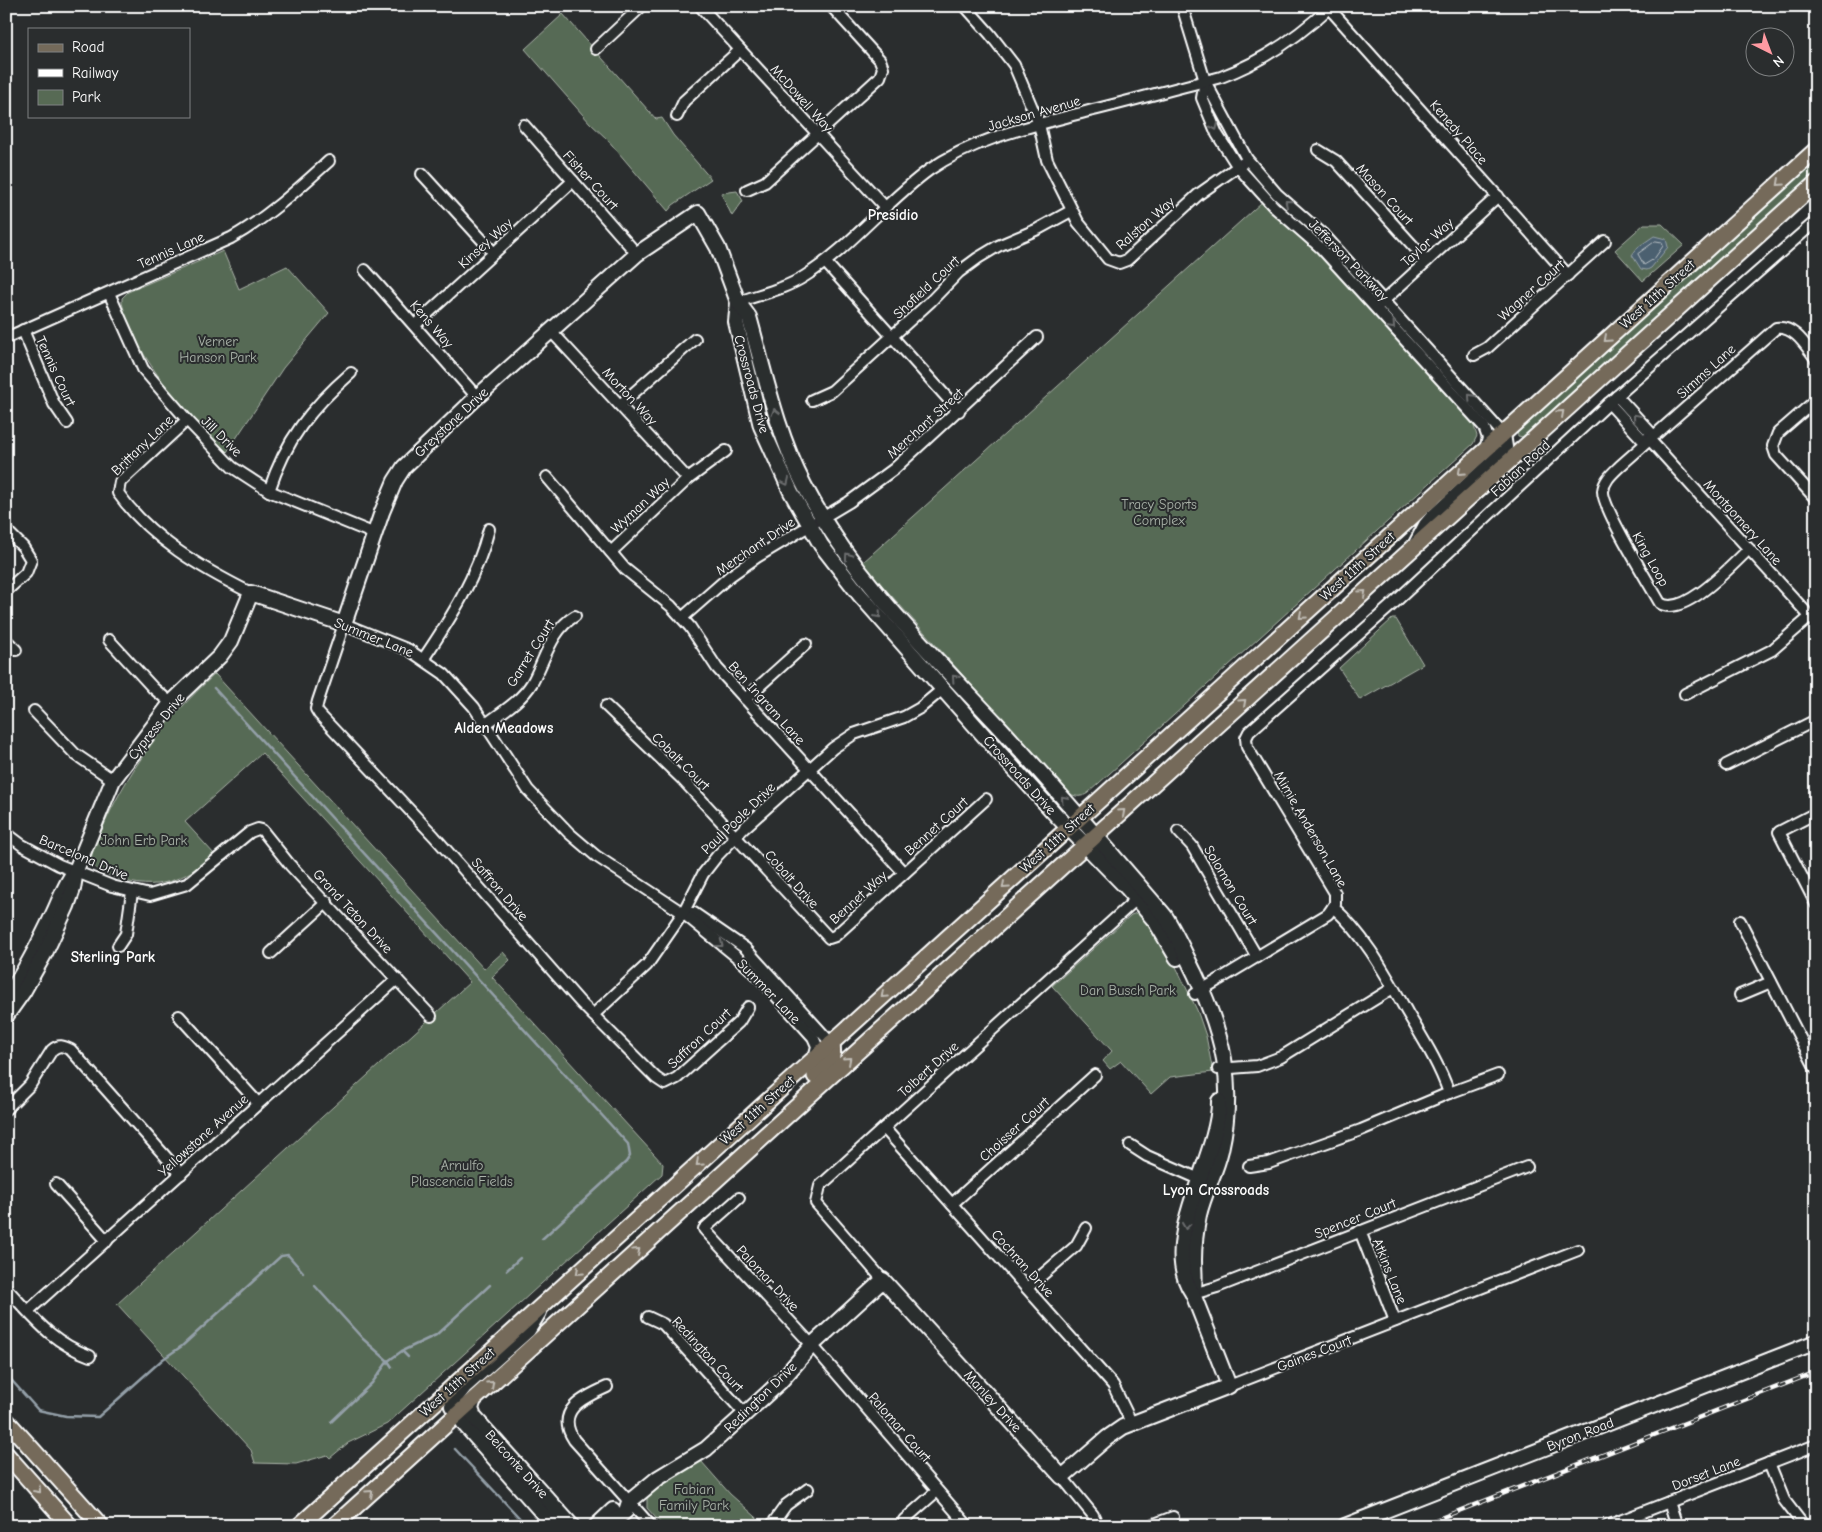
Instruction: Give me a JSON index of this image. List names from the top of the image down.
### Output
{
  "streets": {
    "main road": ["West 11th Street"],
    "street": [
      "McDowell Way",
      "Jackson Avenue",
      "Kenedy Place",
      "Fisher Court",
      "Mason Court",
      "Ralston Way",
      "Taylor Way",
      "Kinsey Way",
      "Tennis Lane",
      "Jefferson Parkway",
      "Shofield Court",
      "Wagner Court",
      "Kens Way",
      "Tennis Court",
      "Simms Lane",
      "Crossroads Drive",
      "Morton Way",
      "Greystone Drive",
      "Merchant Street",
      "Jill Drive",
      "Brittany Lane",
      "Fabian Road",
      "Wyman Way",
      "Montgomery Lane",
      "Merchant Drive",
      "King Loop",
      "Summer Lane",
      "Garret Court",
      "Ben Ingram Lane",
      "Cypress Drive",
      "Cobalt Court",
      "Paul Poole Drive",
      "Bennet Court",
      "Mimie Anderson Lane",
      "Barcelona Drive",
      "Cobalt Drive",
      "Solomon Court",
      "Saffron Drive",
      "Bennet Way",
      "Grand Teton Drive",
      "Saffron Court",
      "Tolbert Drive",
      "Choisser Court",
      "Yellowstone Avenue",
      "Spencer Court",
      "Cochran Drive",
      "Atkins Lane",
      "Palomar Drive",
      "Gaines Court",
      "Redington Court",
      "Redington Drive",
      "Manley Drive",
      "Palomar Court",
      "Byron Road",
      "Belconte Drive",
      "Dorset Lane"
    ]
  },
  "crossings": [
    ["McDowell Way", "Jackson Avenue"],
    ["Jackson Avenue", "Kenedy Place"],
    ["Jackson Avenue", "Jefferson Parkway"],
    ["Jackson Avenue", "Crossroads Drive"],
    ["Kenedy Place", "Taylor Way"],
    ["Kenedy Place", "Wagner Court"],
    ["Fisher Court", "Kinsey Way"],
    ["Fisher Court", "Greystone Drive"],
    ["Mason Court", "Taylor Way"],
    ["Ralston Way", "Jefferson Parkway"],
    ["Ralston Way", "Shofield Court"],
    ["Taylor Way", "Jefferson Parkway"],
    ["Kinsey Way", "Kens Way"],
    ["Tennis Lane", "Tennis Court"],
    ["Tennis Lane", "Jill Drive"],
    ["Jefferson Parkway", "West 11th Street"],
    ["West 11th Street", "Crossroads Drive"],
    ["West 11th Street", "Summer Lane"],
    ["West 11th Street", "Belconte Drive"],
    ["Kens Way", "Greystone Drive"],
    ["Simms Lane", "Montgomery Lane"],
    ["Simms Lane", "King Loop"],
    ["Crossroads Drive", "Greystone Drive"],
    ["Crossroads Drive", "Merchant Street"],
    ["Crossroads Drive", "Merchant Drive"],
    ["Crossroads Drive", "Paul Poole Drive"],
    ["Crossroads Drive", "Mimie Anderson Lane"],
    ["Crossroads Drive", "Tolbert Drive"],
    ["Crossroads Drive", "Spencer Court"],
    ["Crossroads Drive", "Gaines Court"],
    ["Morton Way", "Greystone Drive"],
    ["Morton Way", "Wyman Way"],
    ["Greystone Drive", "Jill Drive"],
    ["Greystone Drive", "Summer Lane"],
    ["Greystone Drive", "Saffron Drive"],
    ["Merchant Street", "Merchant Drive"],
    ["Jill Drive", "Brittany Lane"],
    ["Brittany Lane", "Summer Lane"],
    ["Fabian Road", "Montgomery Lane"],
    ["Fabian Road", "Mimie Anderson Lane"],
    ["Wyman Way", "Ben Ingram Lane"],
    ["Montgomery Lane", "King Loop"],
    ["Merchant Drive", "Ben Ingram Lane"],
    ["Summer Lane", "Garret Court"],
    ["Summer Lane", "Cypress Drive"],
    ["Summer Lane", "Paul Poole Drive"],
    ["Ben Ingram Lane", "Paul Poole Drive"],
    ["Ben Ingram Lane", "Bennet Court"],
    ["Ben Ingram Lane", "Bennet Way"],
    ["Cypress Drive", "Barcelona Drive"],
    ["Cobalt Court", "Paul Poole Drive"],
    ["Cobalt Court", "Cobalt Drive"],
    ["Paul Poole Drive", "Cobalt Drive"],
    ["Paul Poole Drive", "Saffron Drive"],
    ["Bennet Court", "Bennet Way"],
    ["Mimie Anderson Lane", "Solomon Court"],
    ["Barcelona Drive", "Grand Teton Drive"],
    ["Cobalt Drive", "Bennet Way"],
    ["Saffron Drive", "Saffron Court"],
    ["Grand Teton Drive", "Yellowstone Avenue"],
    ["Tolbert Drive", "Cochran Drive"],
    ["Tolbert Drive", "Redington Drive"],
    ["Tolbert Drive", "Manley Drive"],
    ["Choisser Court", "Cochran Drive"],
    ["Spencer Court", "Atkins Lane"],
    ["Cochran Drive", "Gaines Court"],
    ["Atkins Lane", "Gaines Court"],
    ["Palomar Drive", "Redington Drive"],
    ["Palomar Drive", "Palomar Court"],
    ["Gaines Court", "Manley Drive"],
    ["Redington Court", "Redington Drive"],
    ["Redington Drive", "Manley Drive"],
    ["Redington Drive", "Palomar Court"]
  ],
  "districts": [
    "Presidio",
    "Alden Meadows",
    "Sterling Park",
    "Lyon Crossroads"
  ],
  "parks": [
    "Verner Hanson Park",
    "Tracy Sports Complex",
    "John Erb Park",
    "Dan Busch Park",
    "Arnulfo Plascencia Fields",
    "Fabian Family Park"
  ],
  "legend": ["Road", "Railway", "Park"],
  "north": "bottom right"
}
